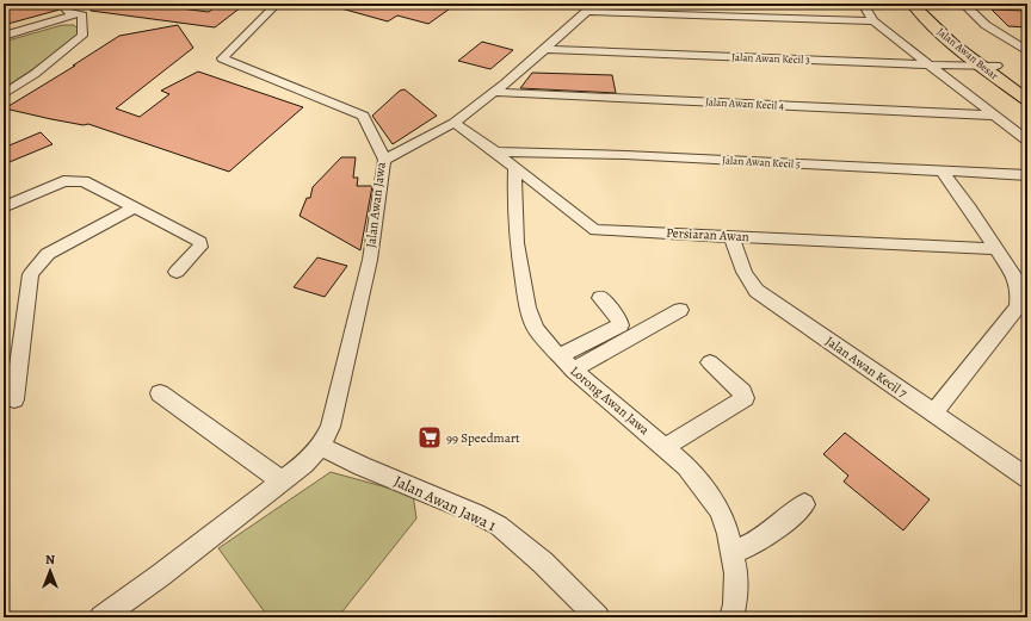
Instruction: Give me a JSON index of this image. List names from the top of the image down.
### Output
{
  "streets": {
    "main road": ["Jalan Awan Besar"],
    "street": [
      "Jalan Awan Kecil 3",
      "Jalan Awan Kecil 4",
      "Jalan Awan Kecil 5",
      "Jalan Awan Jawa",
      "Persiaran Awan",
      "Jalan Awan Kecil 7",
      "Lorong Awan Jawa",
      "Jalan Awan Jawa 1"
    ]
  },
  "crossings": [
    ["Jalan Awan Besar", "Jalan Awan Kecil 3"],
    ["Jalan Awan Kecil 5", "Persiaran Awan"],
    ["Jalan Awan Jawa", "Jalan Awan Jawa 1"],
    ["Persiaran Awan", "Jalan Awan Kecil 7"],
    ["Persiaran Awan", "Lorong Awan Jawa"]
  ],
  "places": {
    "supermarket": ["99 Speedmart"]
  },
  "north": "top"
}
